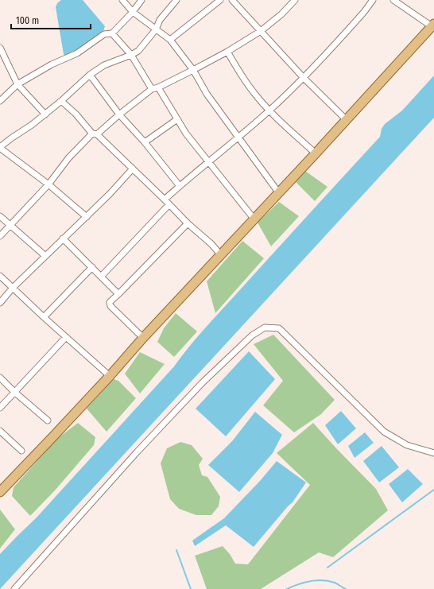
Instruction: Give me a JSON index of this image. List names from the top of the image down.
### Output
{
  "scale_bar": "100 m"
}
